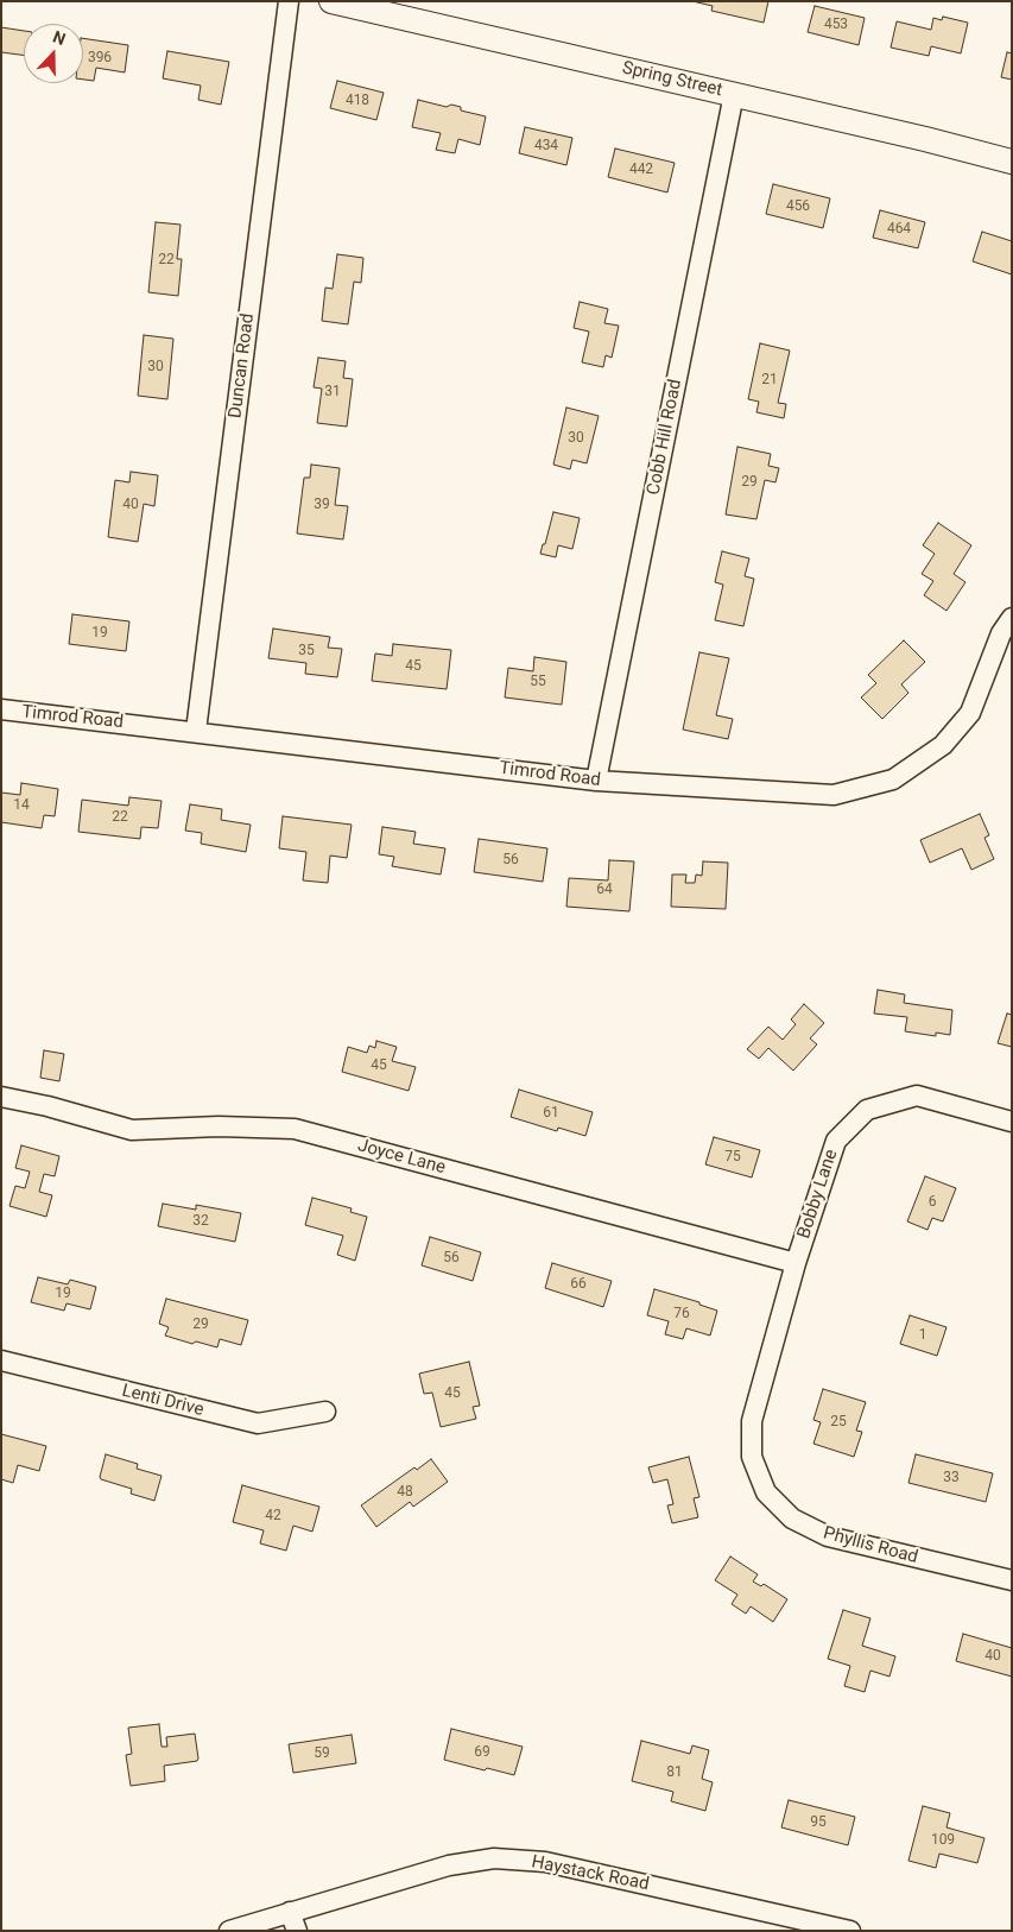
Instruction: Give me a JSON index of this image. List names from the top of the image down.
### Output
{
  "streets": {
    "street": [
      "Spring Street",
      "Duncan Road",
      "Cobb Hill Road",
      "Timrod Road",
      "Joyce Lane",
      "Bobby Lane",
      "Lenti Drive",
      "Phyllis Road",
      "Haystack Road"
    ]
  },
  "crossings": [
    ["Spring Street", "Cobb Hill Road"],
    ["Duncan Road", "Timrod Road"],
    ["Cobb Hill Road", "Timrod Road"],
    ["Joyce Lane", "Bobby Lane"],
    ["Joyce Lane", "Phyllis Road"],
    ["Bobby Lane", "Phyllis Road"]
  ],
  "house_numbers": [
    "453",
    "396",
    "418",
    "434",
    "442",
    "456",
    "464",
    "22",
    "30",
    "21",
    "31",
    "30",
    "29",
    "40",
    "39",
    "19",
    "35",
    "45",
    "55",
    "14",
    "22",
    "56",
    "64",
    "45",
    "61",
    "75",
    "6",
    "32",
    "56",
    "66",
    "19",
    "76",
    "29",
    "1",
    "45",
    "25",
    "33",
    "48",
    "42",
    "40",
    "69",
    "59",
    "81",
    "95",
    "109"
  ],
  "north": "top"
}
